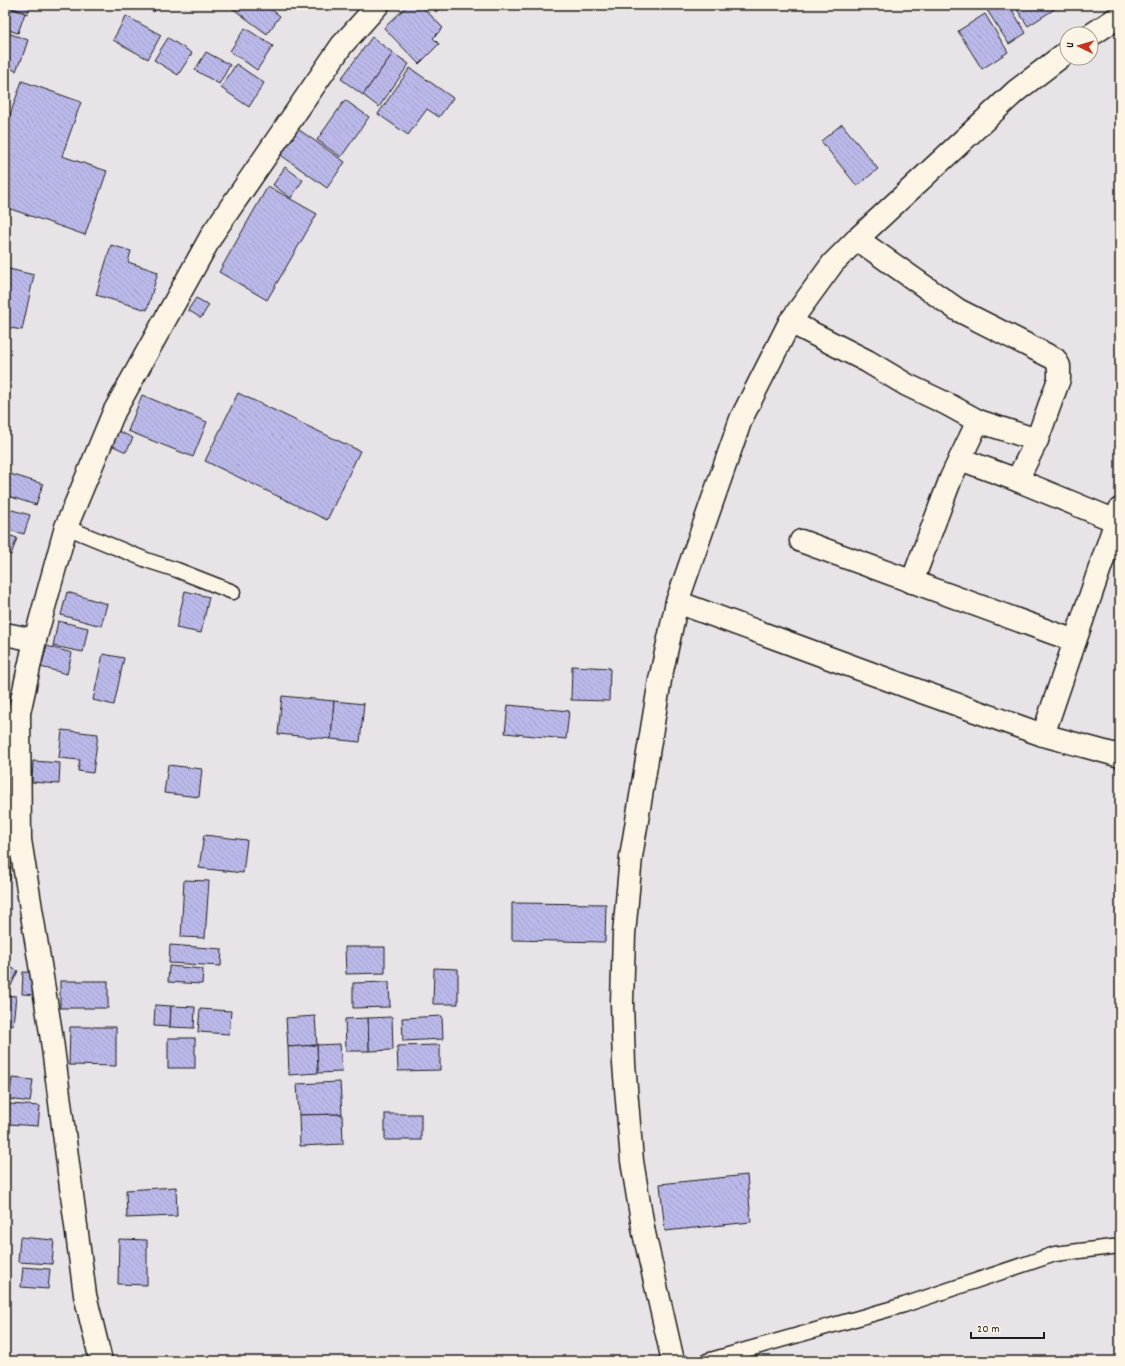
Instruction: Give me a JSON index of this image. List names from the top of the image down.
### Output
{
  "scale_bar": "20 m",
  "north": "left"
}
